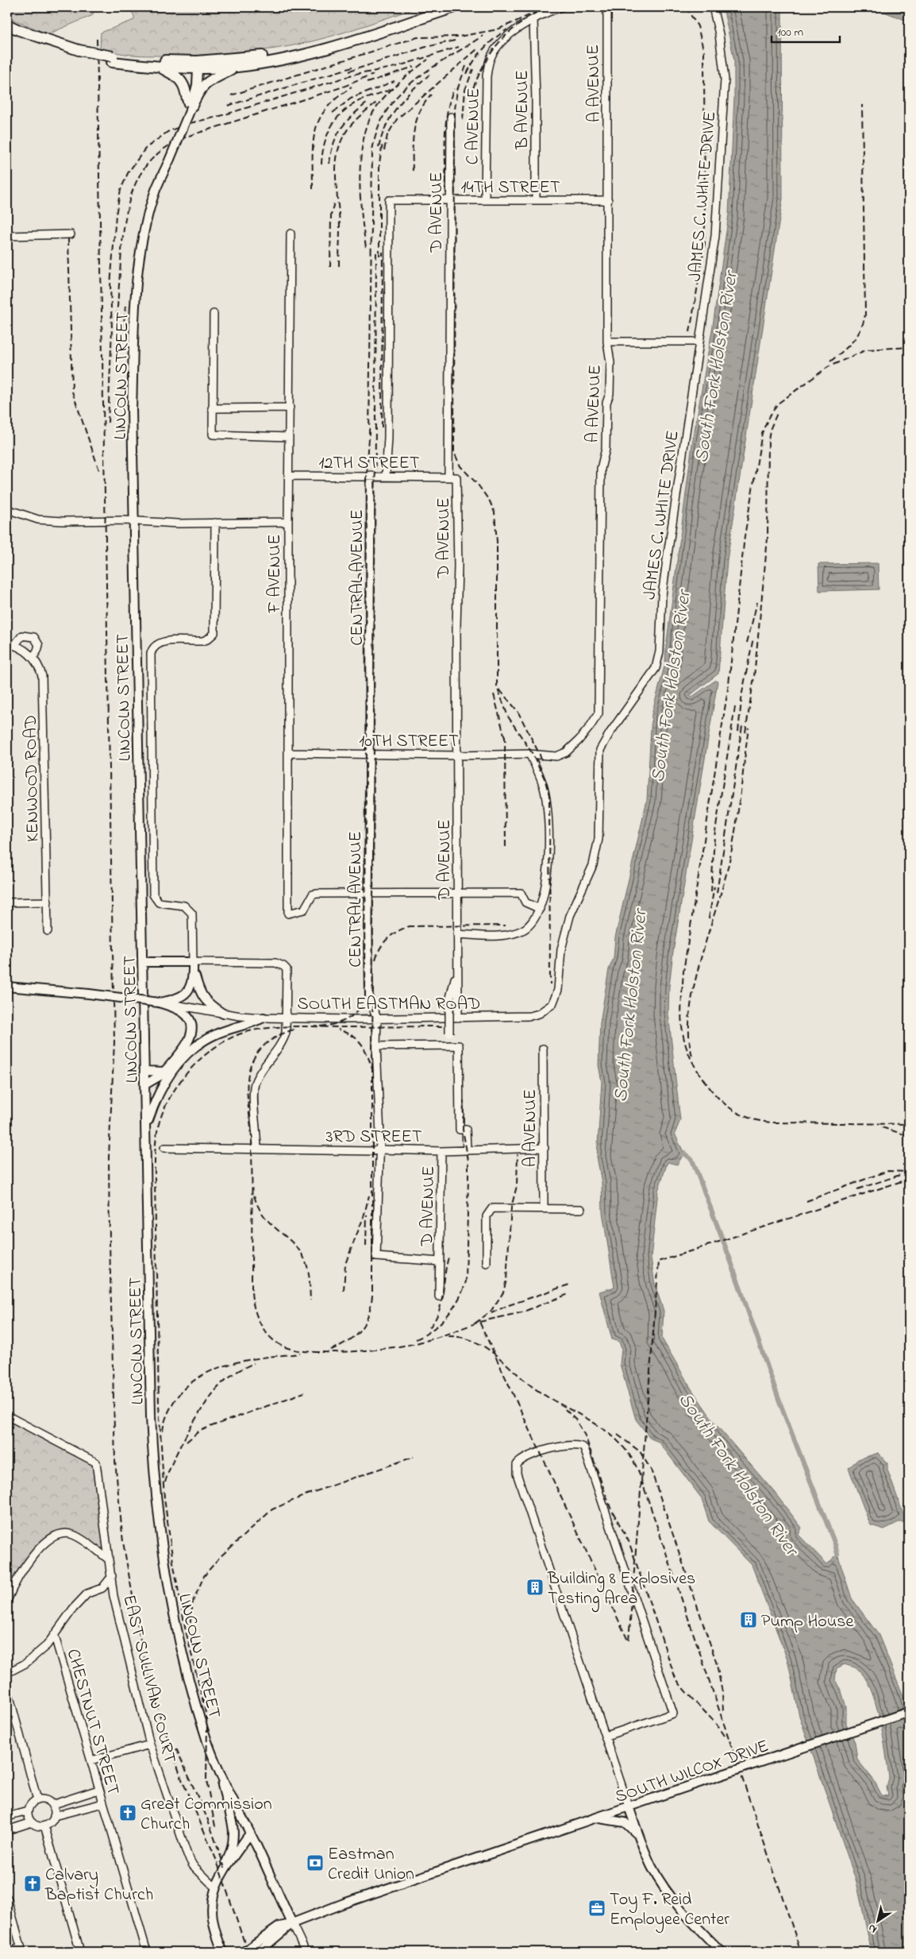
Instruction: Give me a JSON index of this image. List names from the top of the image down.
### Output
{
  "streets": {
    "main road": ["LINCOLN STREET", "SOUTH WILCOX DRIVE"],
    "street": [
      "A AVENUE",
      "B AVENUE",
      "C AVENUE",
      "14TH STREET",
      "JAMES C. WHITE DRIVE",
      "D AVENUE",
      "12TH STREET",
      "F AVENUE",
      "CENTRAL AVENUE",
      "10TH STREET",
      "KENWOOD ROAD",
      "SOUTH EASTMAN ROAD",
      "3RD STREET",
      "EAST SULLIVAN COURT",
      "CHESTNUT STREET"
    ]
  },
  "crossings": [
    ["A AVENUE", "14TH STREET"],
    ["A AVENUE", "10TH STREET"],
    ["B AVENUE", "C AVENUE"],
    ["B AVENUE", "14TH STREET"],
    ["C AVENUE", "14TH STREET"],
    ["14TH STREET", "D AVENUE"],
    ["14TH STREET", "12TH STREET"],
    ["JAMES C. WHITE DRIVE", "SOUTH EASTMAN ROAD"],
    ["D AVENUE", "12TH STREET"],
    ["D AVENUE", "CENTRAL AVENUE"],
    ["D AVENUE", "10TH STREET"],
    ["D AVENUE", "SOUTH EASTMAN ROAD"],
    ["D AVENUE", "3RD STREET"],
    ["LINCOLN STREET", "SOUTH WILCOX DRIVE"],
    ["12TH STREET", "F AVENUE"],
    ["12TH STREET", "CENTRAL AVENUE"],
    ["F AVENUE", "CENTRAL AVENUE"],
    ["F AVENUE", "10TH STREET"],
    ["CENTRAL AVENUE", "10TH STREET"],
    ["CENTRAL AVENUE", "SOUTH EASTMAN ROAD"],
    ["CENTRAL AVENUE", "3RD STREET"]
  ],
  "water": ["South Fork Holston River"],
  "places": {
    "building": ["Building 8 Explosives Testing Area", "Pump House"],
    "church": ["Great Commission Church", "Calvary Baptist Church"],
    "bank": ["Eastman Credit Union"],
    "office": ["Toy F. Reid Employee Center"]
  },
  "scale_bar": "100 m",
  "north": "bottom left"
}
